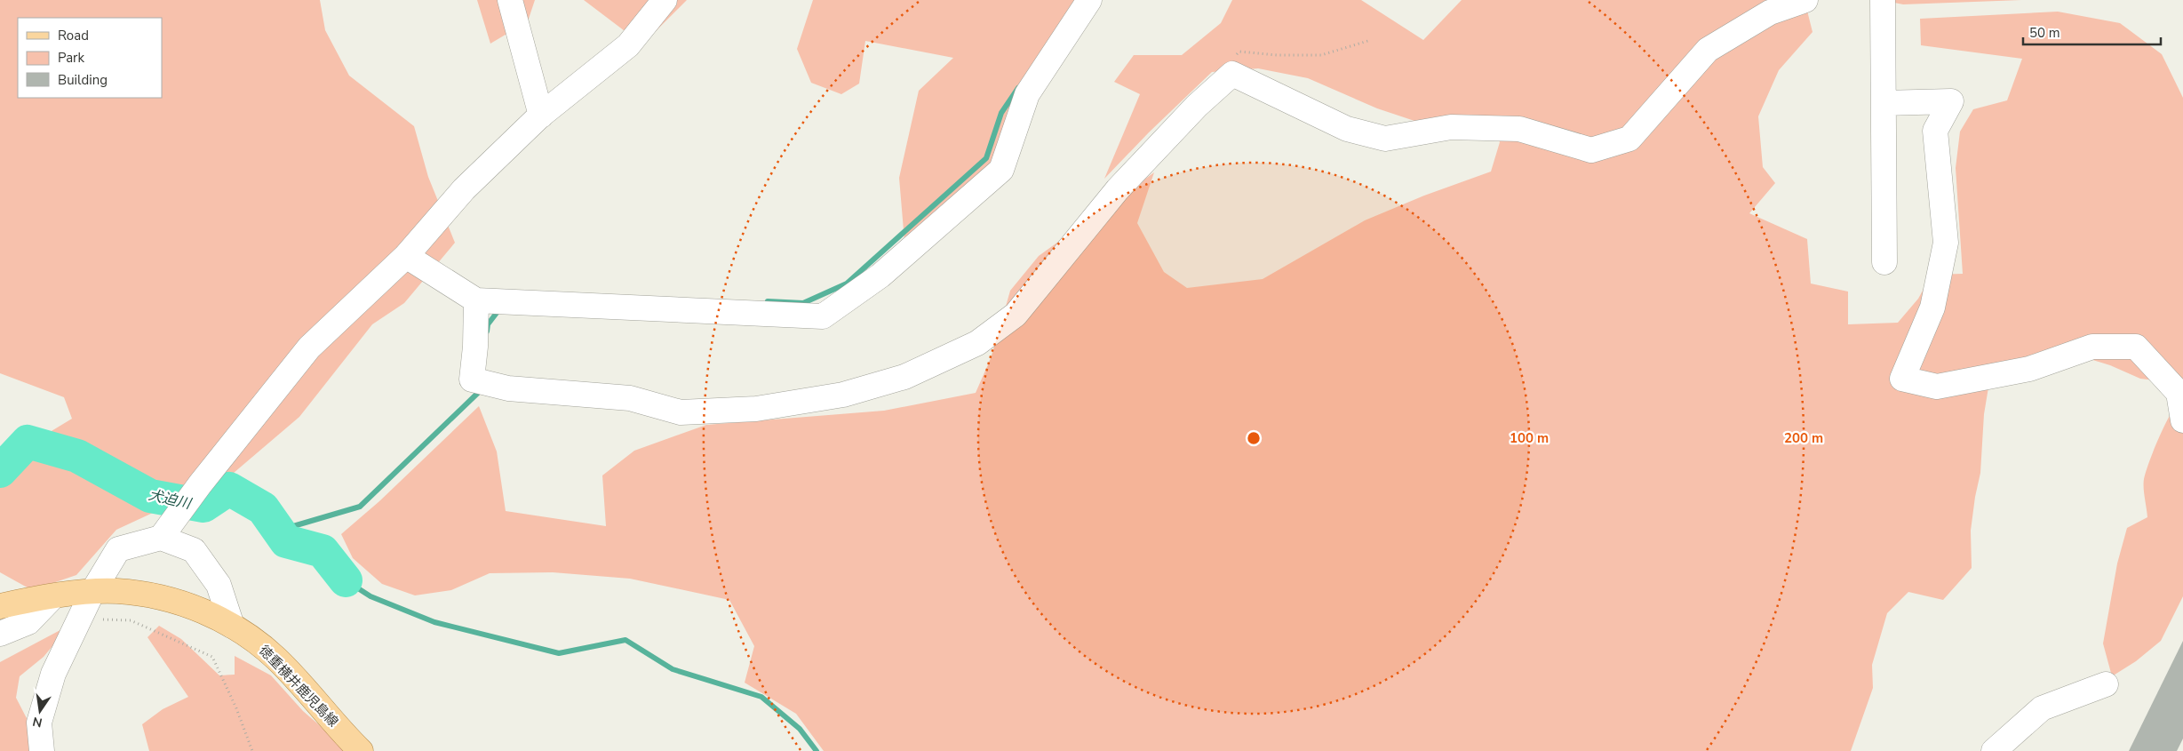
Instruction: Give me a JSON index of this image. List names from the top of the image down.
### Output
{
  "streets": {
    "main road": ["徳重横井鹿児島線"]
  },
  "water": ["犬迫川"],
  "legend": ["Road", "Park", "Building"],
  "scale_bar": "50 m",
  "north": "bottom",
  "rings": ["100 m", "200 m"]
}
